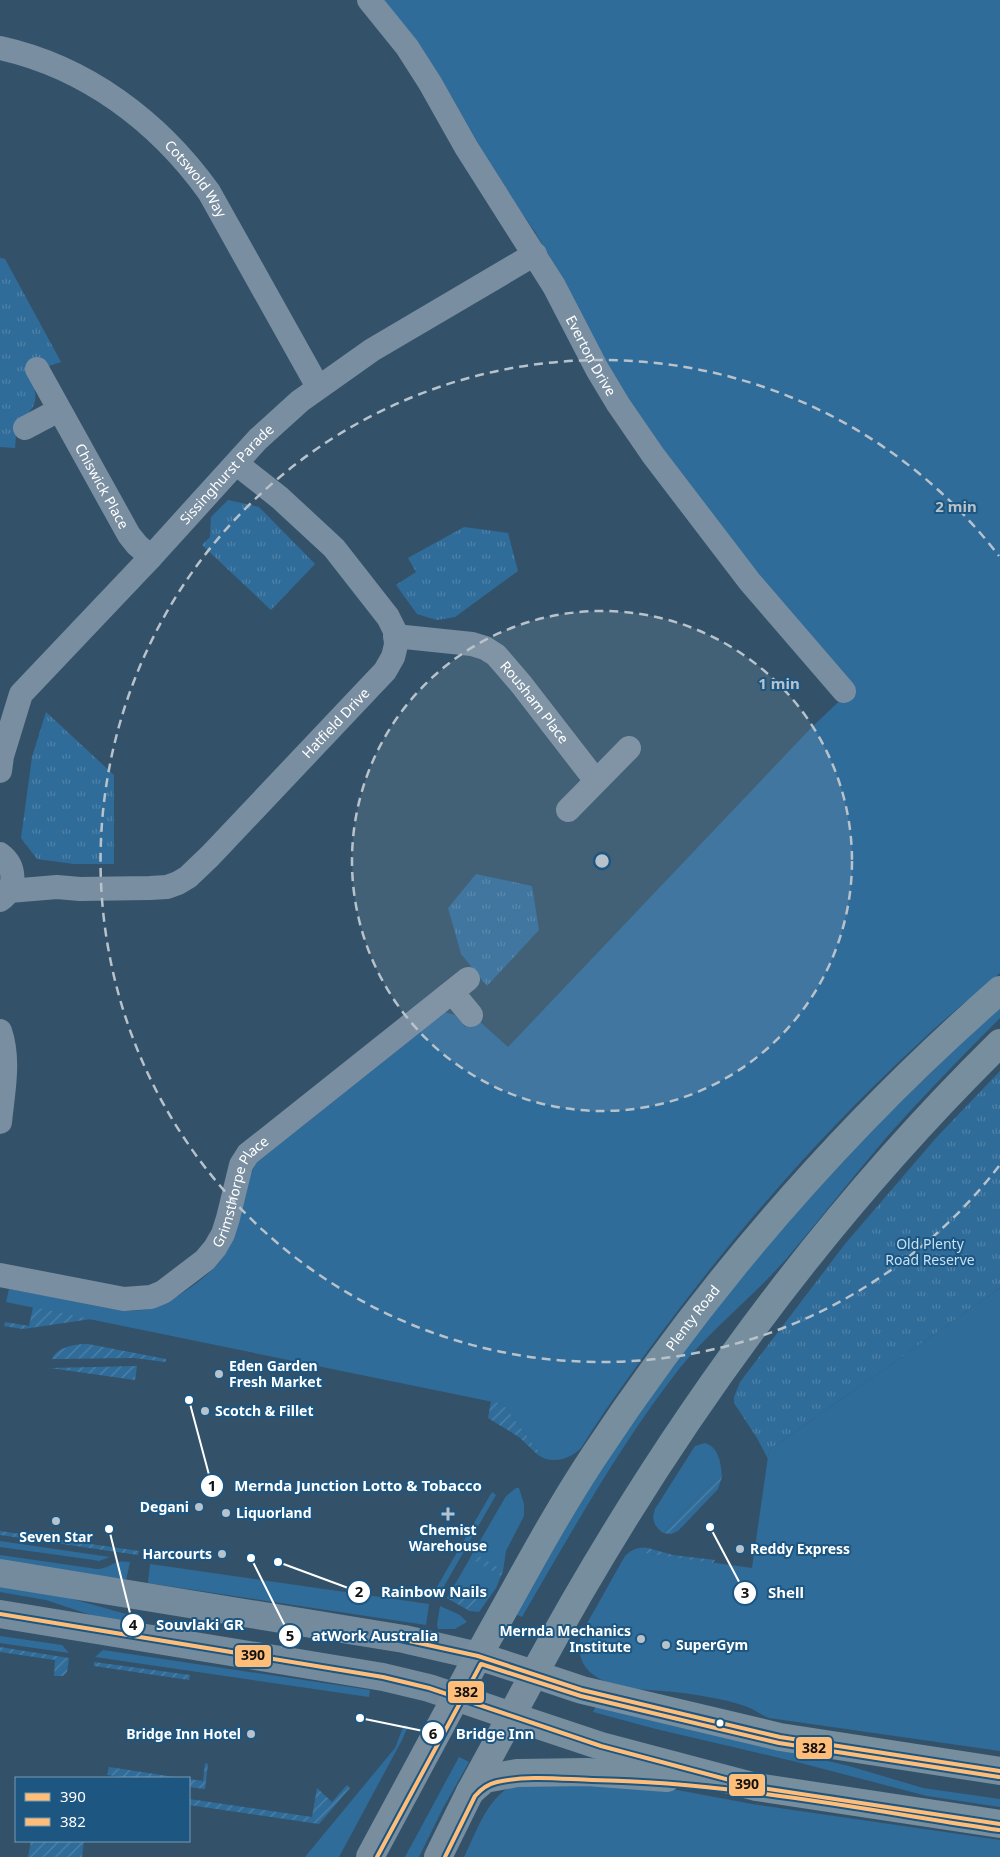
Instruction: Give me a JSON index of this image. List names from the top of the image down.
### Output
{
  "streets": {
    "highway": ["Plenty Road"],
    "street": [
      "Cotswold Way",
      "Everton Drive",
      "Sissinghurst Parade",
      "Chiswick Place",
      "Rousham Place",
      "Hatfield Drive",
      "Grimsthorpe Place"
    ]
  },
  "crossings": [
    ["Cotswold Way", "Sissinghurst Parade"],
    ["Everton Drive", "Sissinghurst Parade"],
    ["Sissinghurst Parade", "Chiswick Place"],
    ["Rousham Place", "Hatfield Drive"]
  ],
  "parks": ["Old Plenty Road Reserve"],
  "places": {
    "other": [
      "Eden Garden Fresh Market",
      "Mernda Junction Lotto & Tobacco",
      "Scotch & Fillet",
      "Degani",
      "Liquorland",
      "Seven Star",
      "Shell",
      "Souvlaki GR",
      "Reddy Express",
      "Harcourts",
      "atWork Australia",
      "Rainbow Nails",
      "Mernda Mechanics Institute",
      "SuperGym",
      "Bridge Inn",
      "Bridge Inn Hotel"
    ],
    "health": ["Chemist Warehouse"]
  },
  "lines": ["transit line 390", "transit line 382"],
  "legend": ["390", "382"],
  "rings": ["2 min", "1 min"]
}
